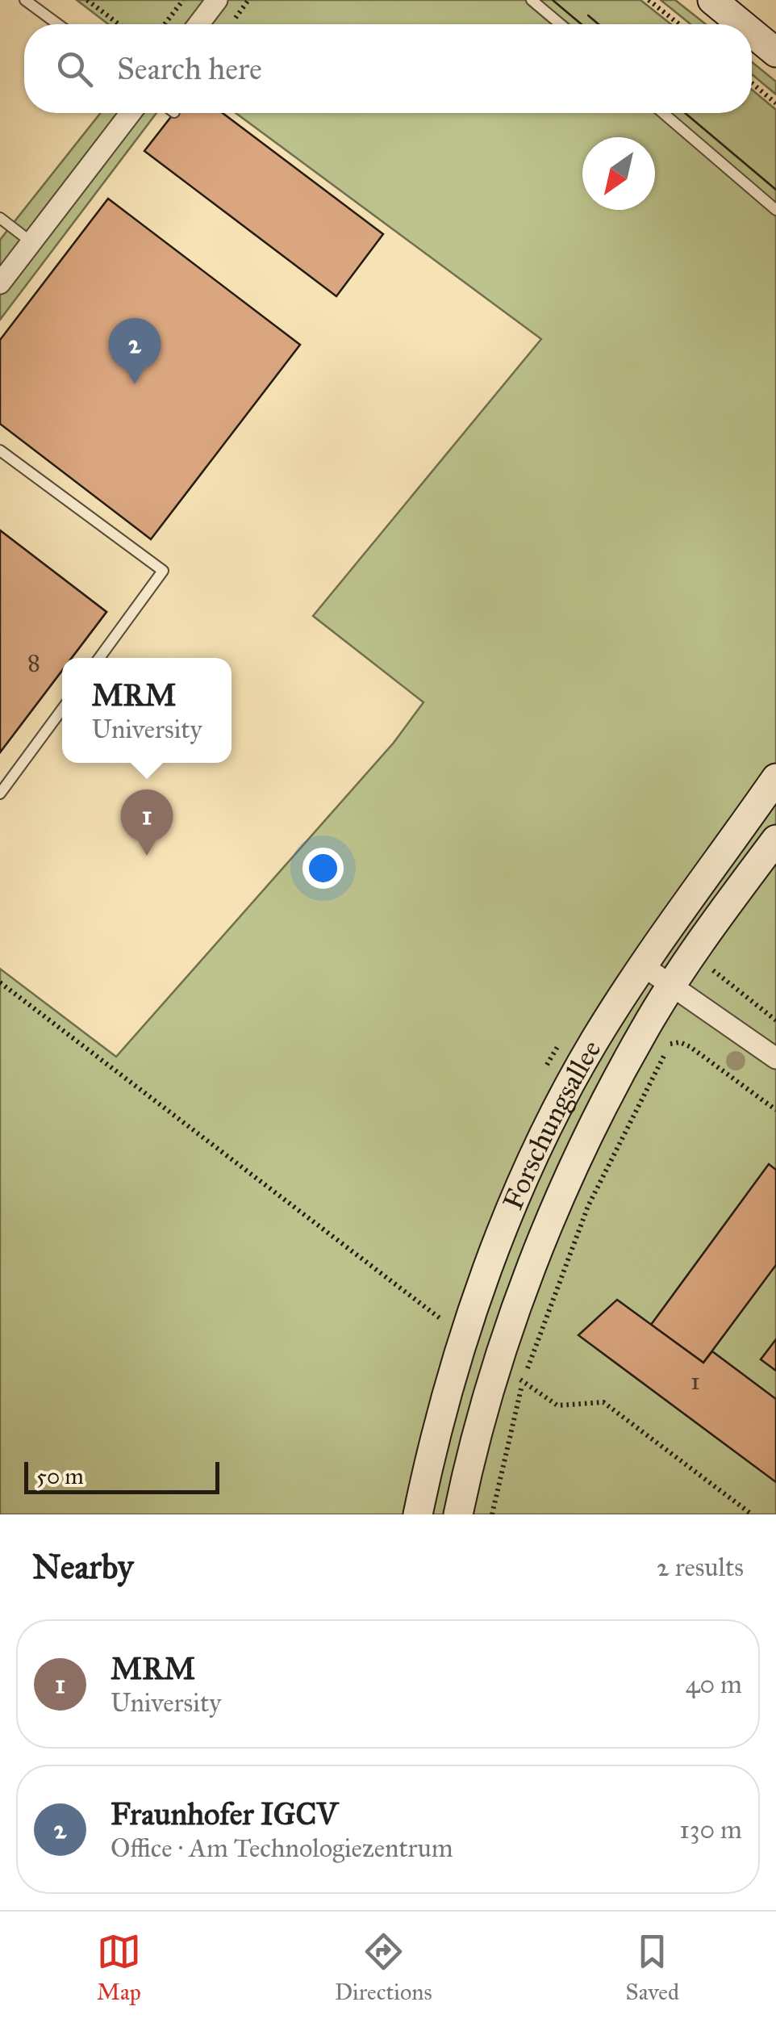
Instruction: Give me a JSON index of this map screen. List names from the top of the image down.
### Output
{
  "streets": {
    "street": ["Forschungsallee"]
  },
  "house_numbers": ["8", "1"],
  "scale_bar": "50 m",
  "north": "bottom left",
  "page": {
    "search": "Search here",
    "pins": ["2", "1"],
    "popup": ["MRM", "University"],
    "scale": "50 m",
    "heading": ["Nearby", "2 results"],
    "list": [
      {
        "mark": "1",
        "name": "MRM",
        "note": "University",
        "value": "40 m"
      },
      {
        "mark": "2",
        "name": "Fraunhofer IGCV",
        "note": "Office · Am Technologiezentrum",
        "value": "130 m"
      }
    ],
    "nav": ["Map", "Directions", "Saved"]
  }
}
